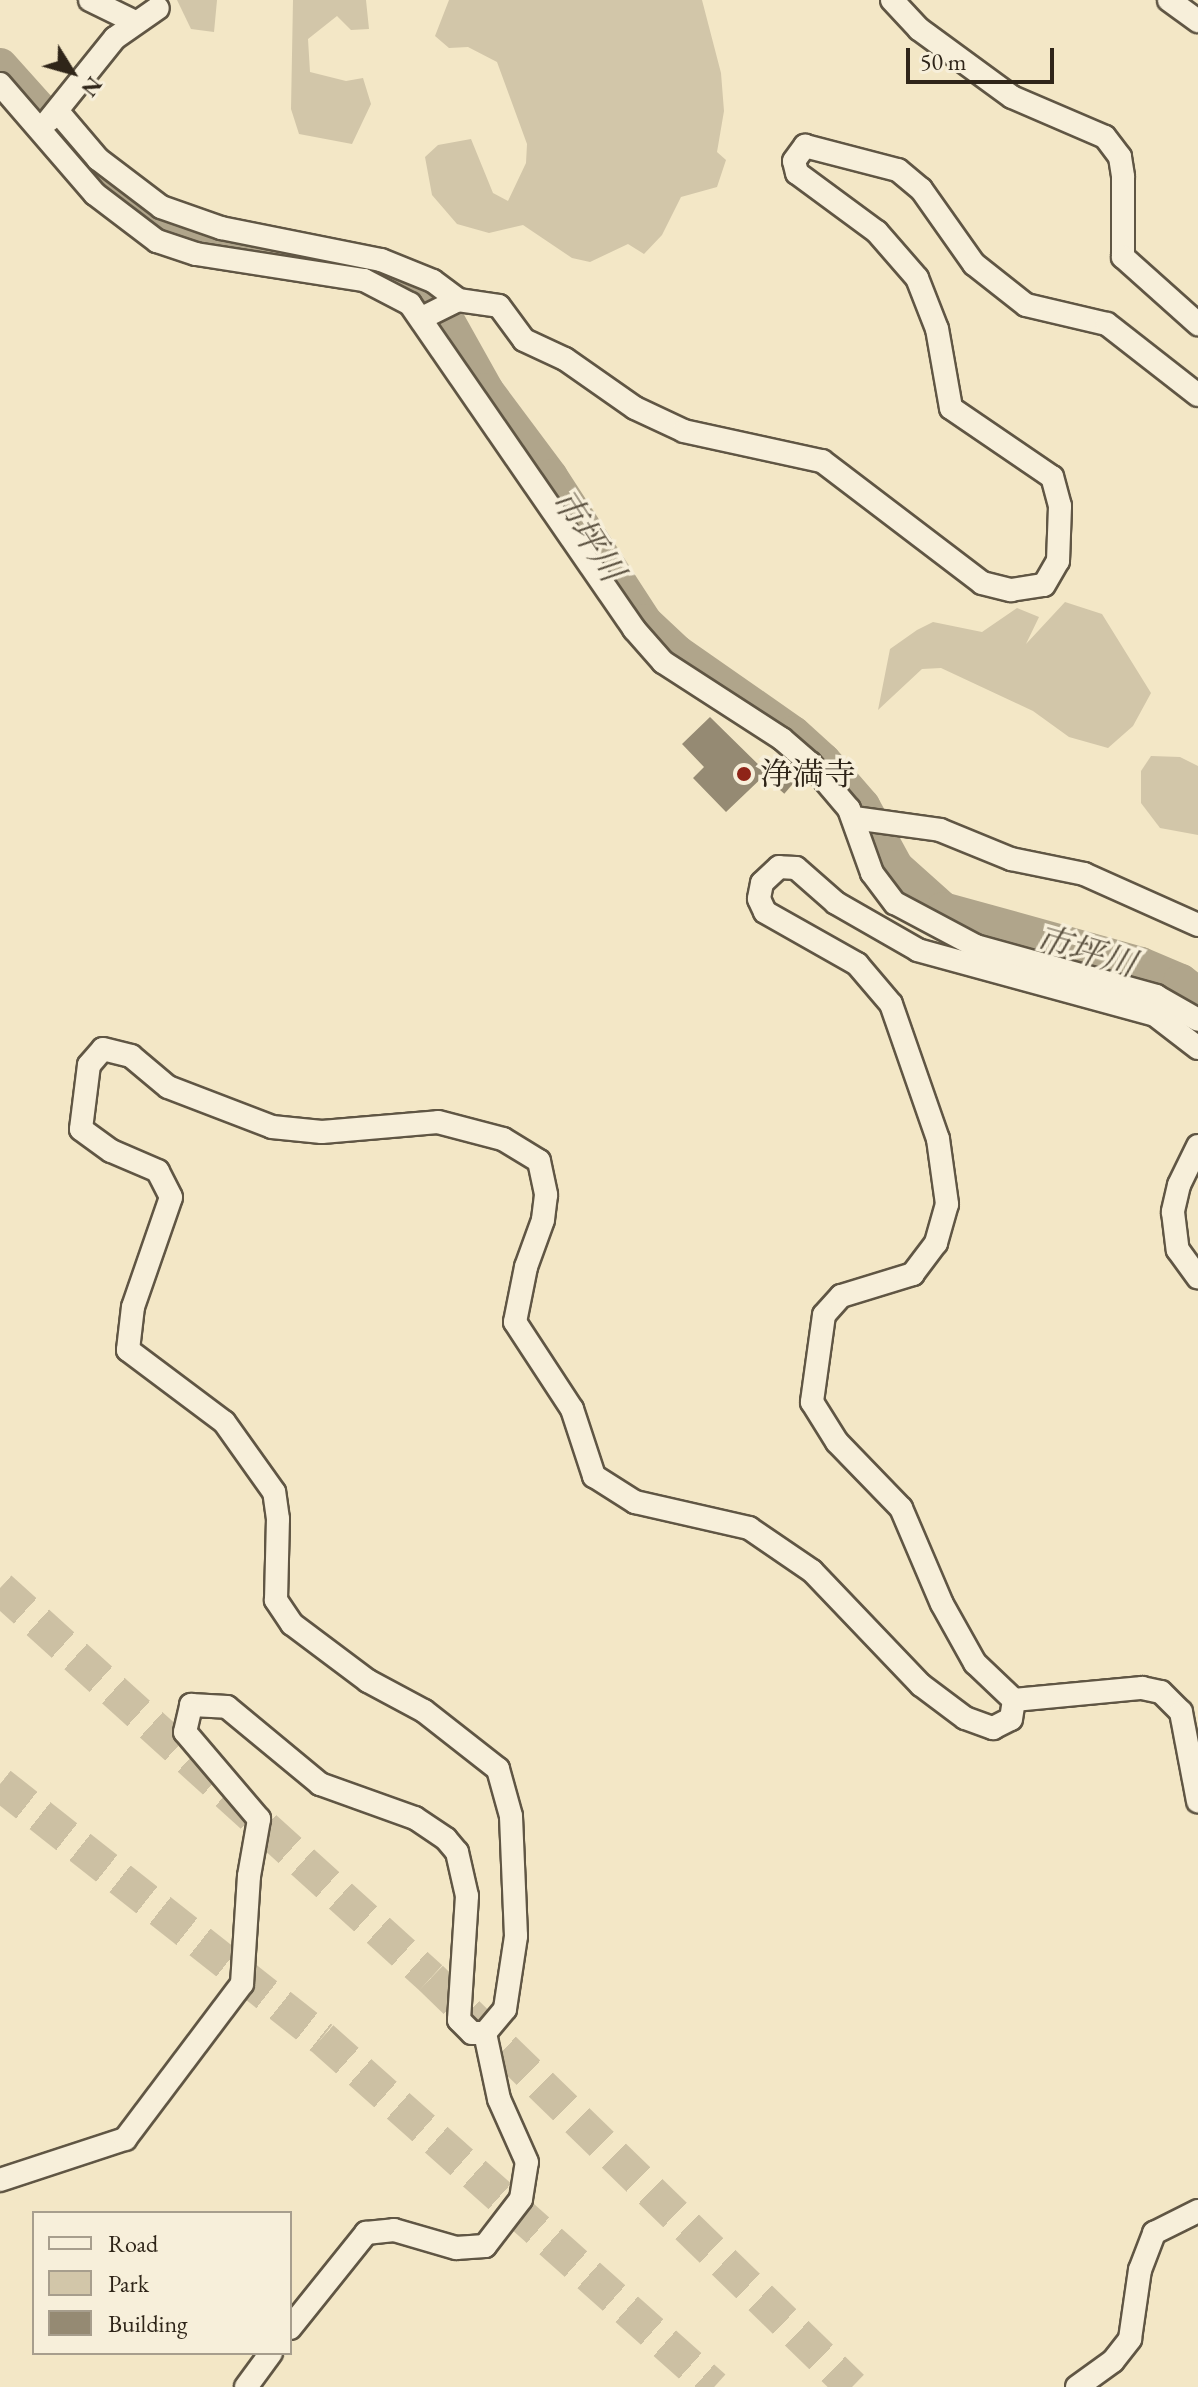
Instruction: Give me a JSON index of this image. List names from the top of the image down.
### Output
{
  "water": ["市坪川"],
  "places": ["浄満寺"],
  "legend": ["Road", "Park", "Building"],
  "scale_bar": "50 m",
  "north": "bottom right"
}
